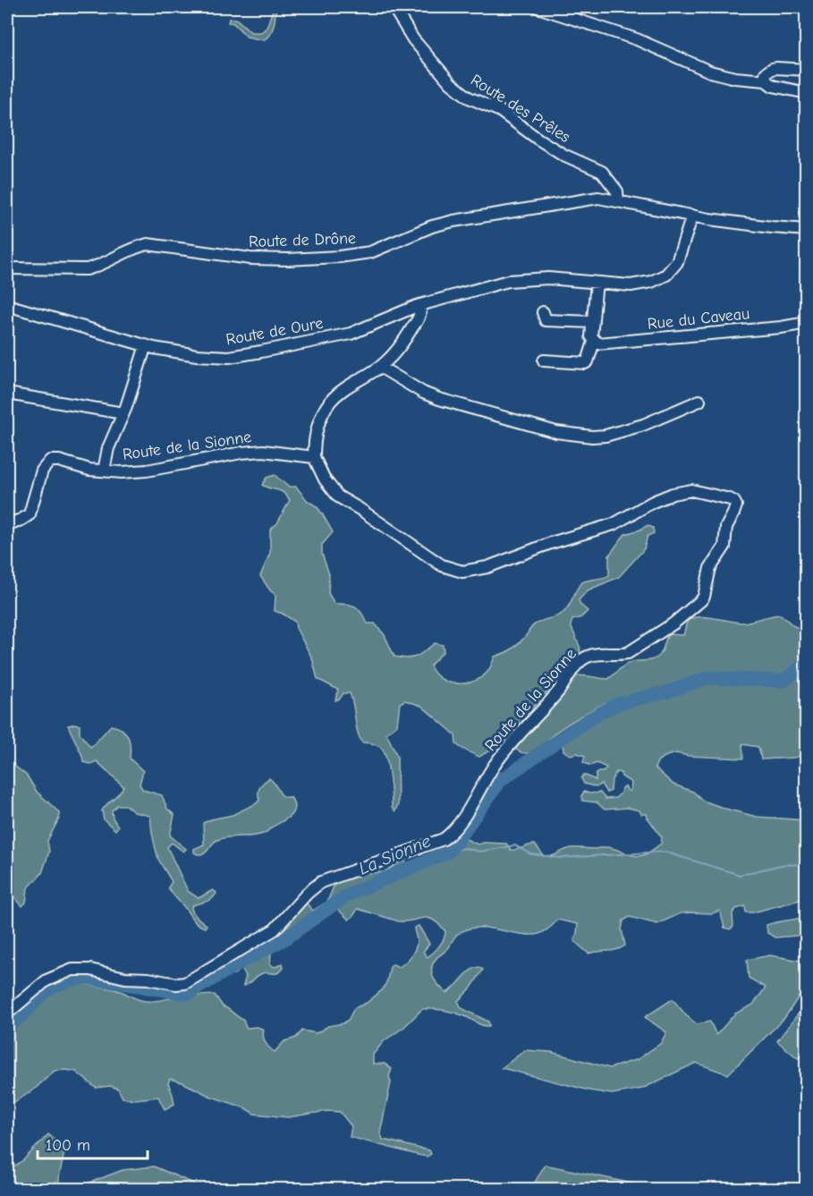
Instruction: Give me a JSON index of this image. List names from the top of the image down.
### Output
{
  "streets": {
    "street": [
      "Route des Prêles",
      "Route de Drône",
      "Rue du Caveau",
      "Route de Oure",
      "Route de la Sionne"
    ]
  },
  "crossings": [
    ["Route des Prêles", "Route de Drône"],
    ["Route de Drône", "Route de Oure"]
  ],
  "water": ["La Sionne"],
  "scale_bar": "100 m"
}
